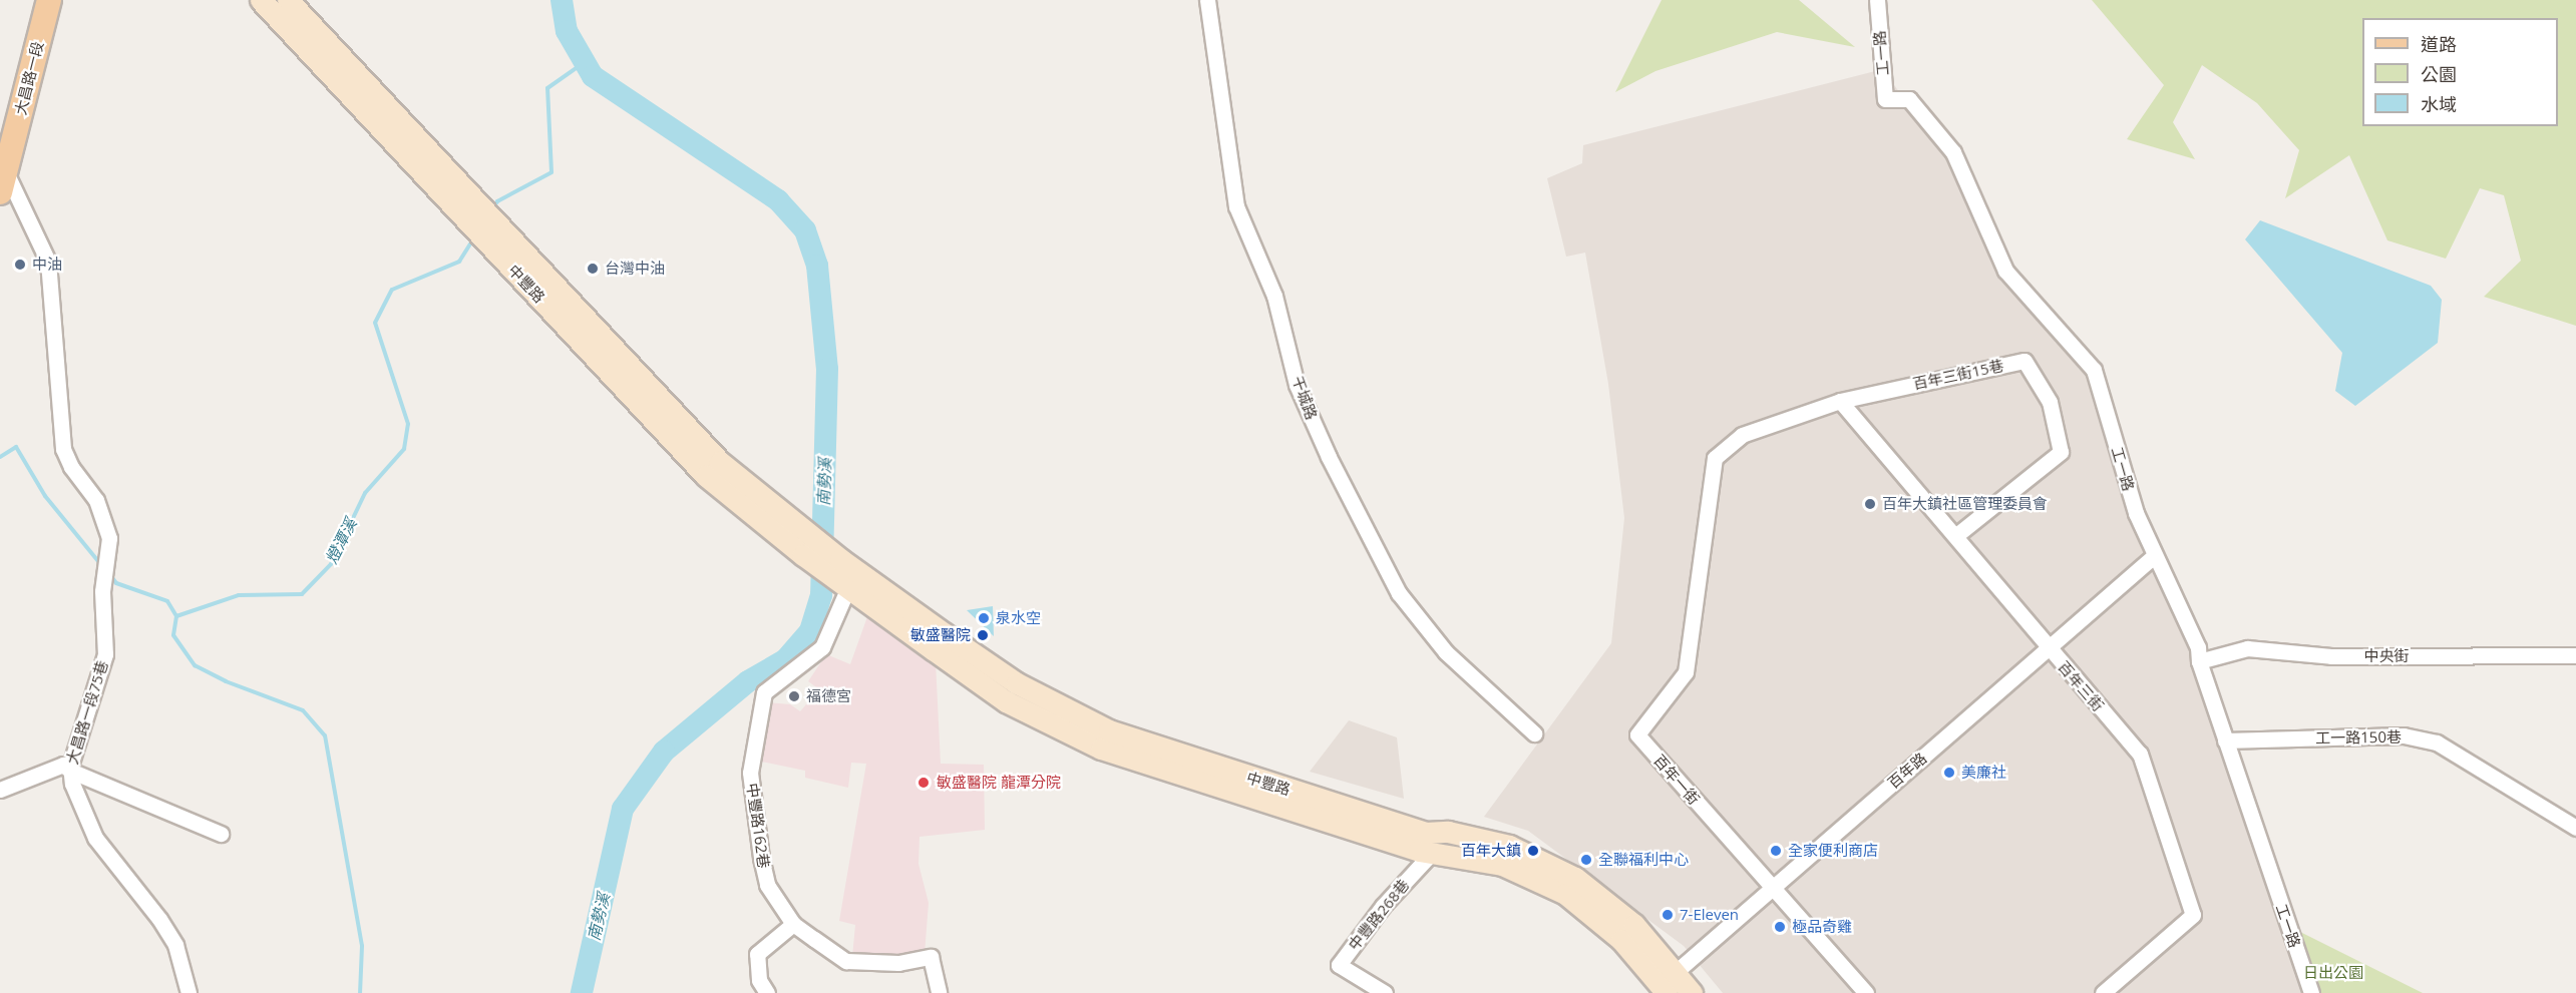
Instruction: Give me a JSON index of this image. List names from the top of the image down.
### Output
{
  "streets": {
    "main road": ["大昌路一段", "中豐路"],
    "street": [
      "工一路",
      "百年三街15巷",
      "干城路",
      "中央街",
      "百年三街",
      "大昌路一段75巷",
      "工一路150巷",
      "百年路",
      "百年一街",
      "中豐路162巷",
      "中豐路268巷"
    ]
  },
  "crossings": [
    ["工一路", "中央街"],
    ["工一路", "工一路150巷"],
    ["工一路", "百年路"],
    ["大昌路一段", "大昌路一段75巷"],
    ["中豐路", "百年路"],
    ["中豐路", "中豐路162巷"],
    ["中豐路", "中豐路268巷"],
    ["百年三街15巷", "百年三街"],
    ["百年三街15巷", "百年一街"],
    ["百年三街", "百年路"],
    ["百年三街", "百年一街"],
    ["百年路", "百年一街"]
  ],
  "water": ["南勢溪", "燈潭溪"],
  "parks": ["日出公園"],
  "places": [
    "中油",
    "台灣中油",
    "百年大鎮社區管理委員會",
    "泉水空",
    "敏盛醫院",
    "福德宮",
    "美廉社",
    "敏盛醫院 龍潭分院",
    "百年大鎮",
    "全家便利商店",
    "全聯福利中心",
    "7-Eleven",
    "極品奇雞"
  ],
  "legend": ["道路", "公園", "水域"]
}
